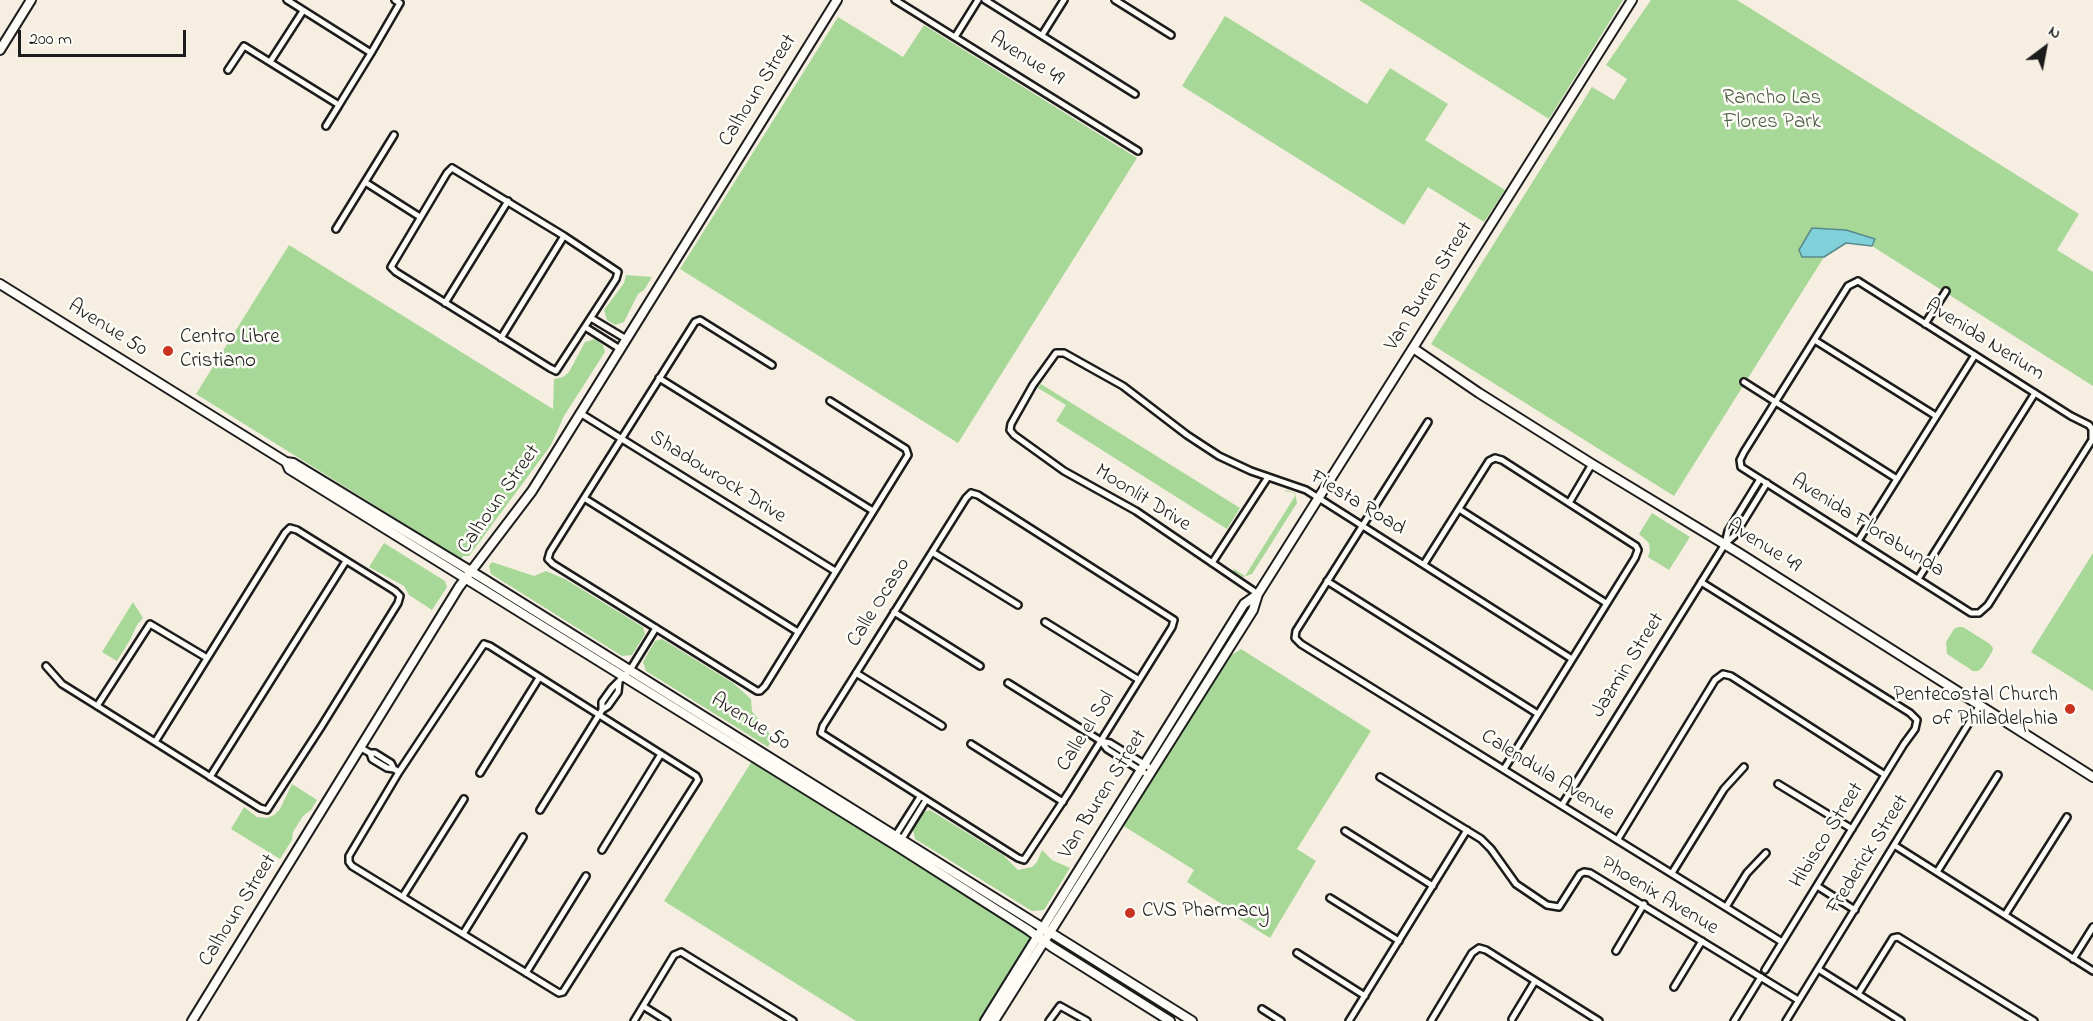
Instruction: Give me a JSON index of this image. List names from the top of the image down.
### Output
{
  "streets": {
    "street": [
      "Avenue 49",
      "Calhoun Street",
      "Van Buren Street",
      "Avenue 50",
      "Avenida Nerium",
      "Shadowrock Drive",
      "Moonlit Drive",
      "Fiesta Road",
      "Avenida Florabunda",
      "Calle Ocaso",
      "Jazmin Street",
      "Calle el Sol",
      "Calendula Avenue",
      "Hibisco Street",
      "Frederick Street",
      "Phoenix Avenue"
    ]
  },
  "crossings": [
    ["Avenue 49", "Van Buren Street"],
    ["Avenue 49", "Jazmin Street"],
    ["Avenue 49", "Frederick Street"],
    ["Calhoun Street", "Avenue 50"],
    ["Calhoun Street", "Shadowrock Drive"],
    ["Van Buren Street", "Avenue 50"],
    ["Van Buren Street", "Moonlit Drive"],
    ["Van Buren Street", "Fiesta Road"],
    ["Avenida Nerium", "Avenida Florabunda"],
    ["Moonlit Drive", "Fiesta Road"],
    ["Calle Ocaso", "Calle el Sol"],
    ["Jazmin Street", "Calendula Avenue"],
    ["Jazmin Street", "Hibisco Street"],
    ["Calendula Avenue", "Hibisco Street"],
    ["Frederick Street", "Phoenix Avenue"]
  ],
  "parks": ["Rancho Las Flores Park"],
  "places": ["Centro Libre Cristiano", "Pentecostal Church of Philadelphia", "CVS Pharmacy"],
  "scale_bar": "200 m",
  "north": "top right"
}
